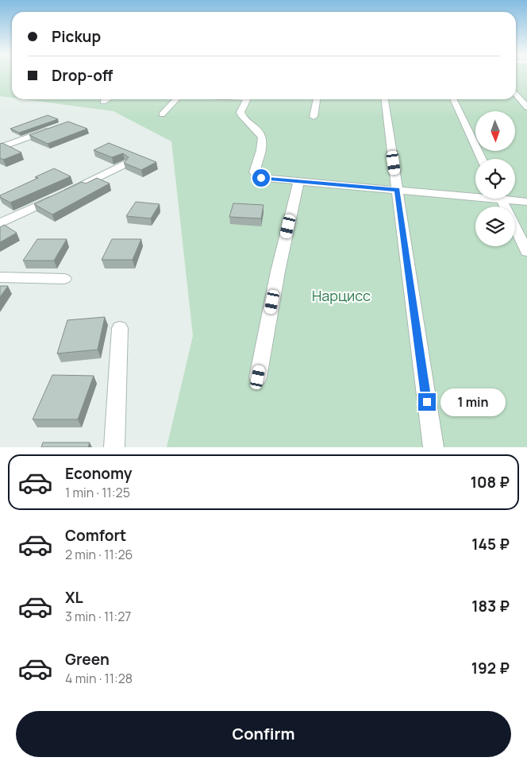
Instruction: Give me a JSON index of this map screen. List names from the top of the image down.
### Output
{
  "parks": ["Нарцисс"],
  "north": "bottom",
  "page": {
    "banner": ["Pickup", "Drop-off"],
    "bubble": "1 min",
    "list": [
      {
        "name": "Economy",
        "note": "1 min · 11:25",
        "value": "108 ₽"
      },
      {
        "name": "Comfort",
        "note": "2 min · 11:26",
        "value": "145 ₽"
      },
      {
        "name": "XL",
        "note": "3 min · 11:27",
        "value": "183 ₽"
      },
      {
        "name": "Green",
        "note": "4 min · 11:28",
        "value": "192 ₽"
      }
    ],
    "buttons": "Confirm"
  }
}
